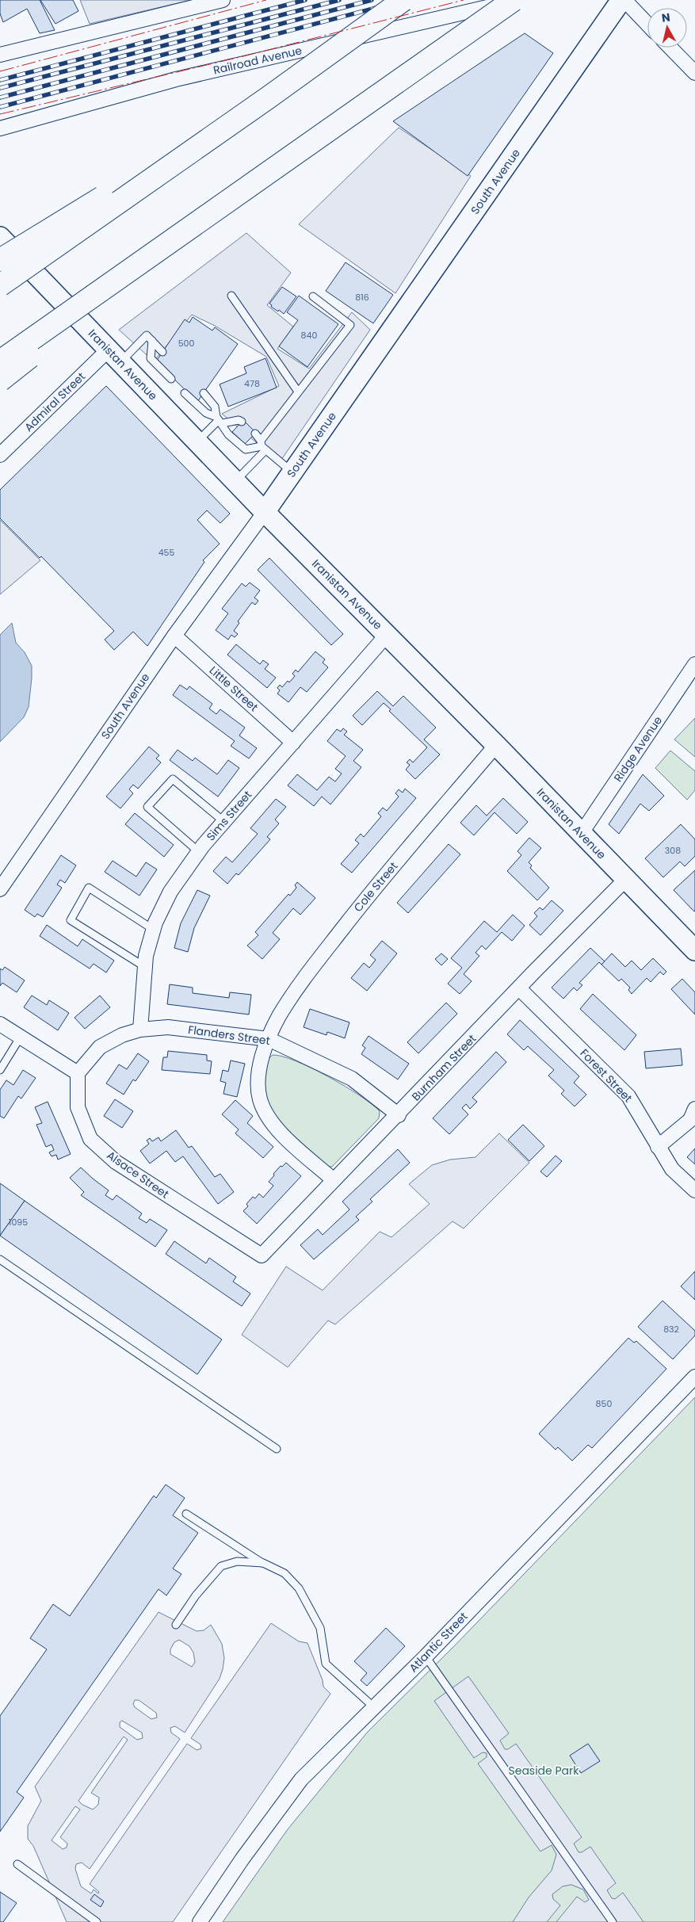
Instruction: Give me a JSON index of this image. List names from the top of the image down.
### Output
{
  "streets": {
    "street": [
      "Railroad Avenue",
      "South Avenue",
      "Iranistan Avenue",
      "Admiral Street",
      "Little Street",
      "Ridge Avenue",
      "Sims Street",
      "Cole Street",
      "Flanders Street",
      "Burnham Street",
      "Forest Street",
      "Alsace Street",
      "Atlantic Street"
    ]
  },
  "crossings": [
    ["South Avenue", "Iranistan Avenue"],
    ["South Avenue", "Little Street"],
    ["Iranistan Avenue", "Admiral Street"],
    ["Iranistan Avenue", "Ridge Avenue"],
    ["Iranistan Avenue", "Sims Street"],
    ["Iranistan Avenue", "Cole Street"],
    ["Iranistan Avenue", "Burnham Street"],
    ["Little Street", "Sims Street"],
    ["Sims Street", "Flanders Street"],
    ["Cole Street", "Flanders Street"],
    ["Cole Street", "Burnham Street"],
    ["Flanders Street", "Burnham Street"],
    ["Flanders Street", "Alsace Street"],
    ["Burnham Street", "Forest Street"],
    ["Burnham Street", "Alsace Street"]
  ],
  "parks": ["Seaside Park"],
  "house_numbers": [
    "816",
    "840",
    "500",
    "478",
    "455",
    "308",
    "1095",
    "832",
    "850"
  ],
  "north": "top"
}
